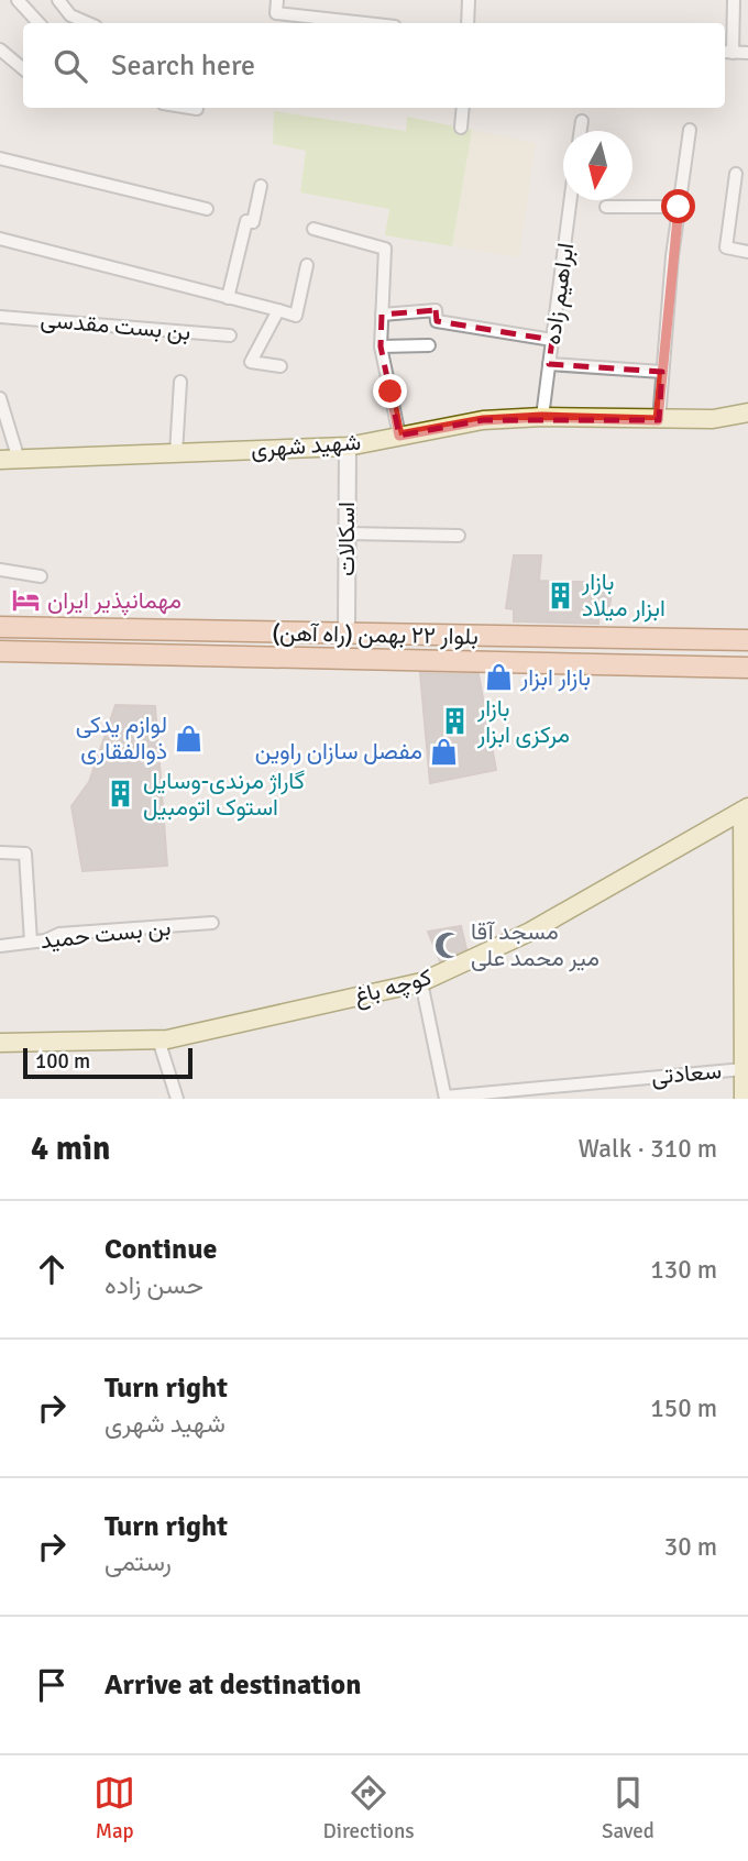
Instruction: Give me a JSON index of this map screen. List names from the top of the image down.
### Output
{
  "streets": {
    "main road": ["شهید شهری", "بلوار ۲۲ بهمن (راه آهن)", "کوچه باغ"],
    "street": [
      "ابراهیم زاده",
      "بن بست مقدسی",
      "اسکالات",
      "بن بست حمید",
      "سعادتی"
    ]
  },
  "crossings": [
    ["ابراهیم زاده", "شهید شهری"],
    ["شهید شهری", "اسکالات"],
    ["اسکالات", "بلوار ۲۲ بهمن (راه آهن)"]
  ],
  "places": {
    "building": ["بازار ابزار میلاد", "بازار مرکزی ابزار", "گاراژ مرندی-وسایل استوک اتومبیل"],
    "hotel": ["مهمانپذیر ایران"],
    "shop": ["بازار ابزار", "لوازم یدکی ذوالفقاری", "مفصل سازان راوین"],
    "mosque": ["مسجد آقا میر محمد علی"]
  },
  "scale_bar": "100 m",
  "north": "bottom",
  "page": {
    "search": "Search here",
    "scale": "100 m",
    "heading": ["4 min", "Walk · 310 m"],
    "list": [
      ["Continue", "حسن زاده", "130 m"],
      ["Turn right", "شهید شهری", "150 m"],
      ["Turn right", "رستمی", "30 m"],
      "Arrive at destination"
    ],
    "nav": ["Map", "Directions", "Saved"]
  }
}
